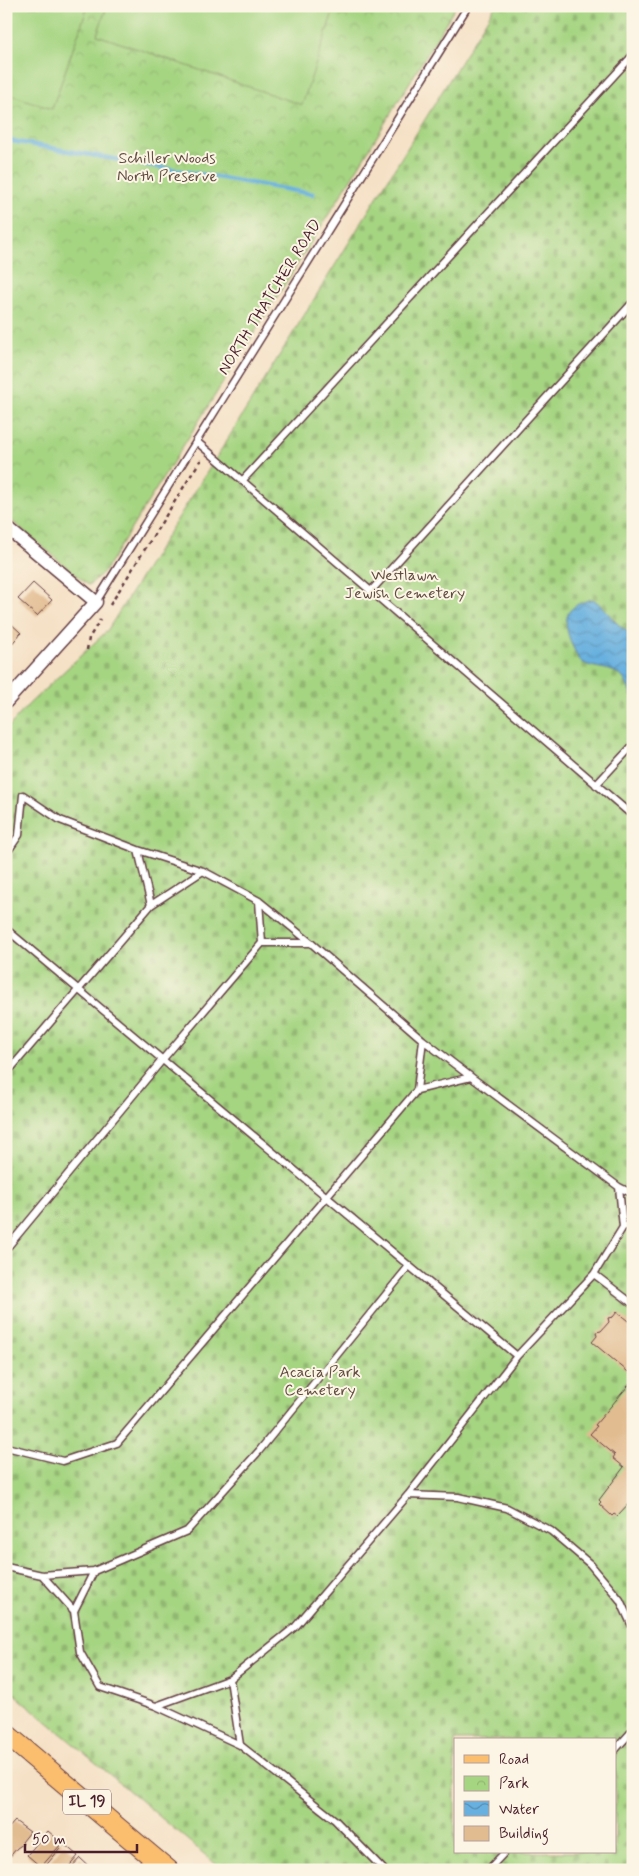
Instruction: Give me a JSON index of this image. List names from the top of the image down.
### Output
{
  "streets": {
    "main road": ["IL 19"],
    "lane": ["NORTH THATCHER ROAD"]
  },
  "parks": ["Schiller Woods North Preserve", "Westlawn Jewish Cemetery", "Acacia Park Cemetery"],
  "legend": [
    "Road",
    "Park",
    "Water",
    "Building"
  ],
  "scale_bar": "50 m"
}
